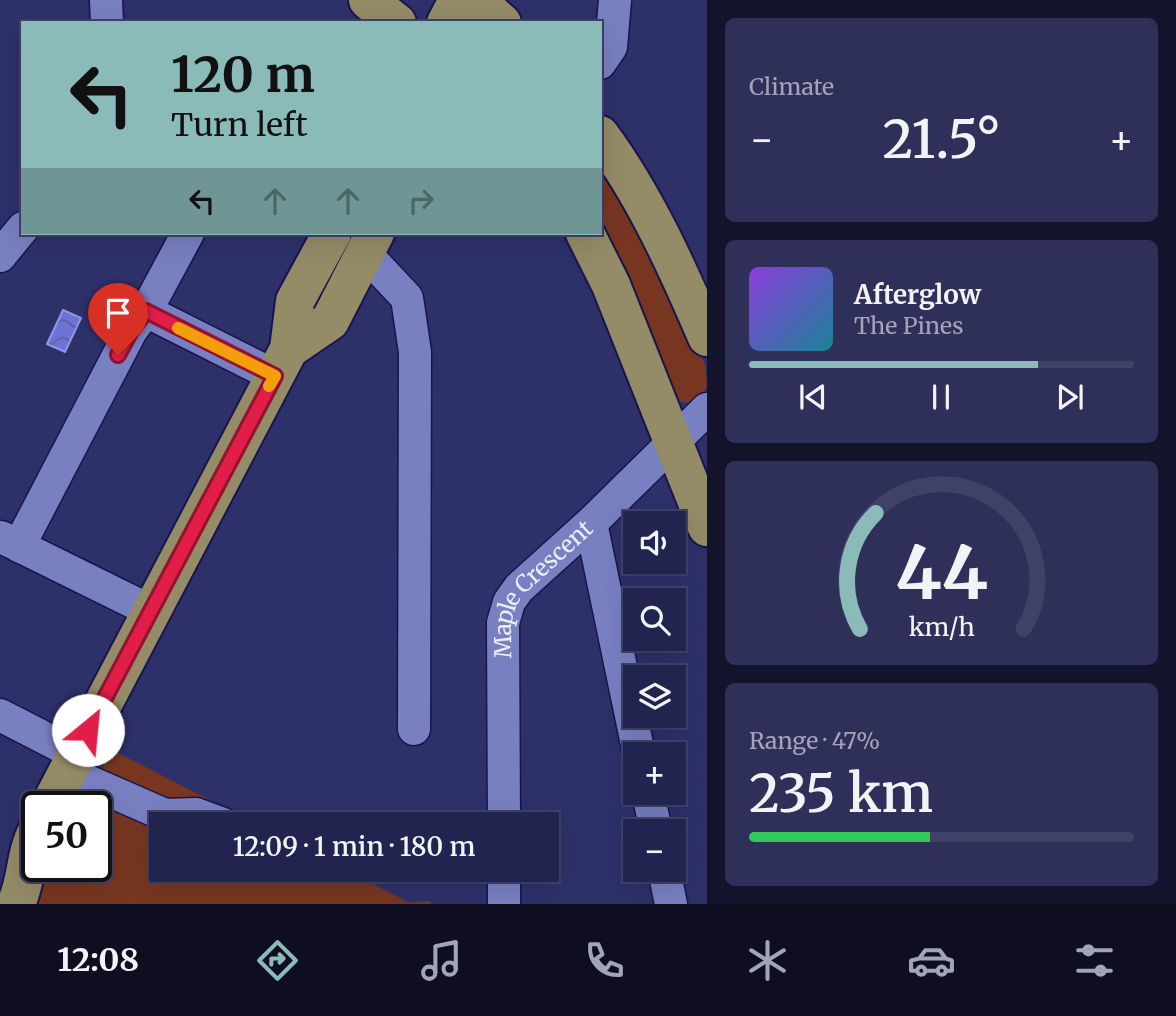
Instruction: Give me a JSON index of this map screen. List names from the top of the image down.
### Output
{
  "streets": {
    "street": ["Maple Crescent"]
  },
  "page": {
    "tile": [
      "Climate",
      ["Range · 47%", "235 km"]
    ],
    "turn": ["120 m", "Turn left"],
    "heat": ["−", "21.5°", "+"],
    "song": ["Afterglow", "The Pines"],
    "map_buttons": ["+", "−"],
    "limit": "50",
    "trip": "12:09 · 1 min · 180 m",
    "tabs": "12:08",
    "gauge": ["44", "km/h"]
  }
}
